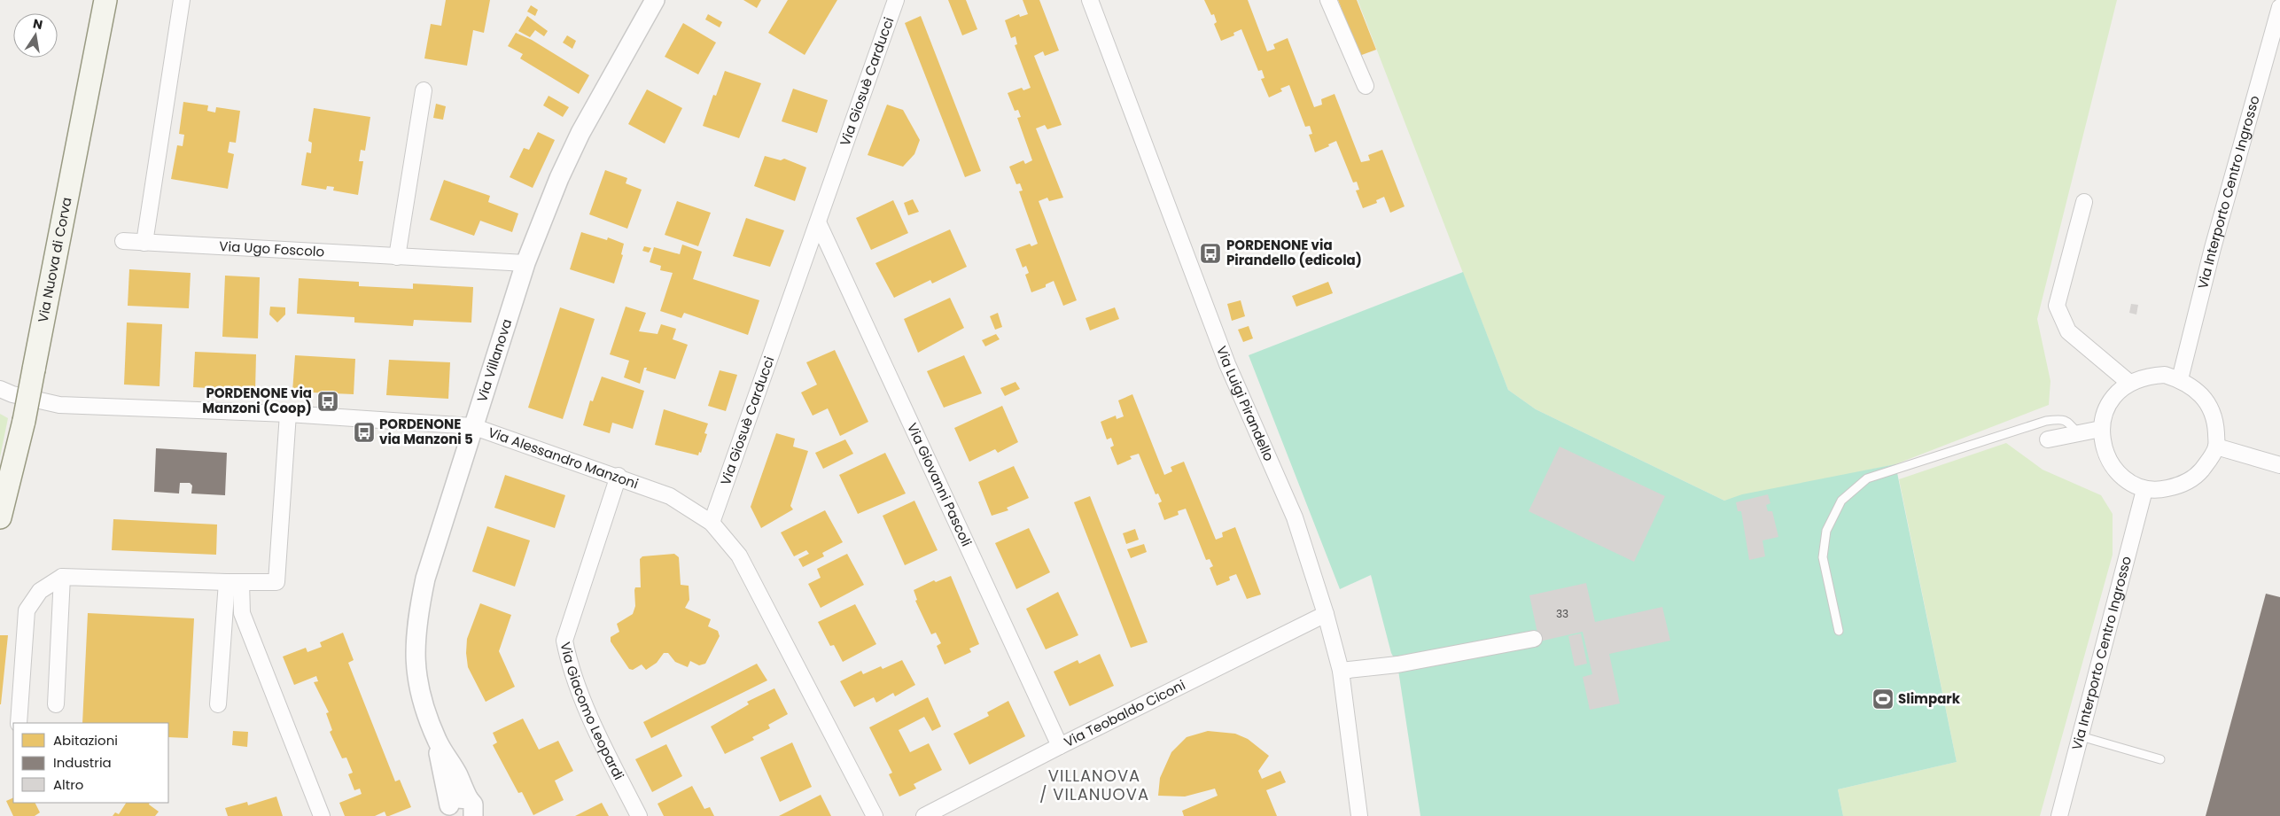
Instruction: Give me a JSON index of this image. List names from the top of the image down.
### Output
{
  "streets": {
    "main road": ["Via Nuova di Corva"],
    "street": [
      "Via Giosuè Carducci",
      "Via Interporto Centro Ingrosso",
      "Via Ugo Foscolo",
      "Via Villanova",
      "Via Luigi Pirandello",
      "Via Alessandro Manzoni",
      "Via Giovanni Pascoli",
      "Via Giacomo Leopardi",
      "Via Teobaldo Ciconi"
    ]
  },
  "crossings": [
    ["Via Giosuè Carducci", "Via Alessandro Manzoni"],
    ["Via Giosuè Carducci", "Via Giovanni Pascoli"],
    ["Via Ugo Foscolo", "Via Villanova"],
    ["Via Villanova", "Via Alessandro Manzoni"],
    ["Via Luigi Pirandello", "Via Teobaldo Ciconi"],
    ["Via Alessandro Manzoni", "Via Giacomo Leopardi"],
    ["Via Giovanni Pascoli", "Via Teobaldo Ciconi"]
  ],
  "districts": ["VILLANOVA / VILANUOVA"],
  "places": {
    "bus stop": ["PORDENONE via Pirandello (edicola)", "PORDENONE via Manzoni (Coop)", "PORDENONE via Manzoni 5"],
    "sports": ["Slimpark"]
  },
  "house_numbers": ["33"],
  "legend": ["Abitazioni", "Industria", "Altro"],
  "north": "top"
}
